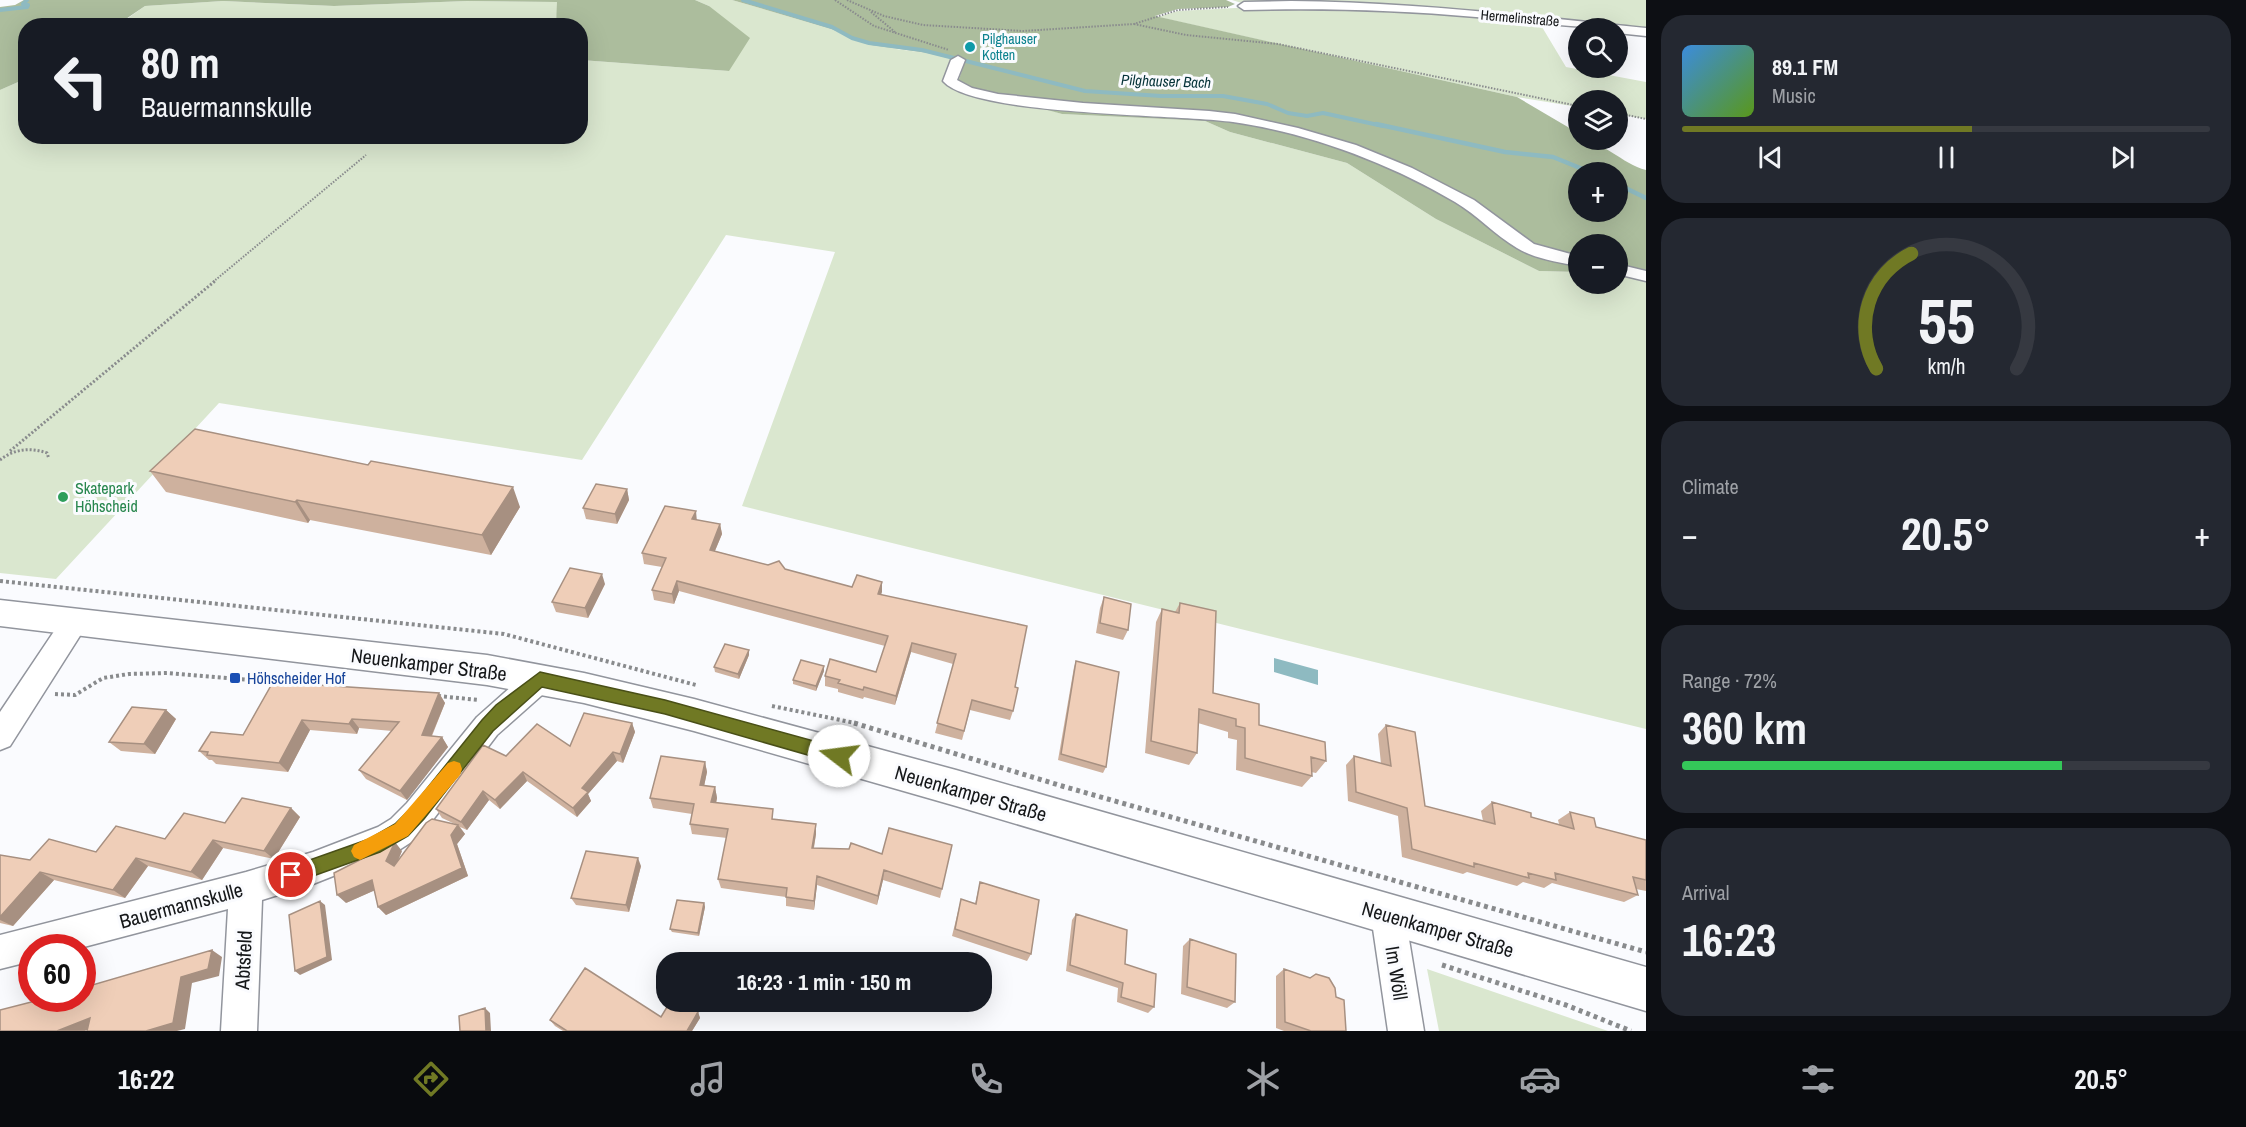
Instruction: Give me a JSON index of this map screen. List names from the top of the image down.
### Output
{
  "streets": {
    "main road": ["Neuenkamper Straße"],
    "street": [
      "Hermelinstraße",
      "Bauermannskulle",
      "Abtsfeld",
      "Im Wöll"
    ]
  },
  "crossings": [
    ["Neuenkamper Straße", "Bauermannskulle"],
    ["Neuenkamper Straße", "Im Wöll"],
    ["Bauermannskulle", "Abtsfeld"]
  ],
  "water": ["Pilghauser Bach"],
  "places": {
    "other": ["Pilghauser Kotten", "Skatepark Höhscheid"],
    "transit": ["Höhscheider Hof"]
  },
  "page": {
    "map_buttons": ["+", "−"],
    "turn": ["80 m", "Bauermannskulle"],
    "song": ["89.1 FM", "Music"],
    "tile": [
      "Climate",
      ["Range · 72%", "360 km"],
      ["Arrival", "16:23"]
    ],
    "heat": ["−", "20.5°", "+"],
    "limit": "60",
    "trip": "16:23 · 1 min · 150 m",
    "tabs": ["16:22", "20.5°"],
    "gauge": ["55", "km/h"]
  }
}
